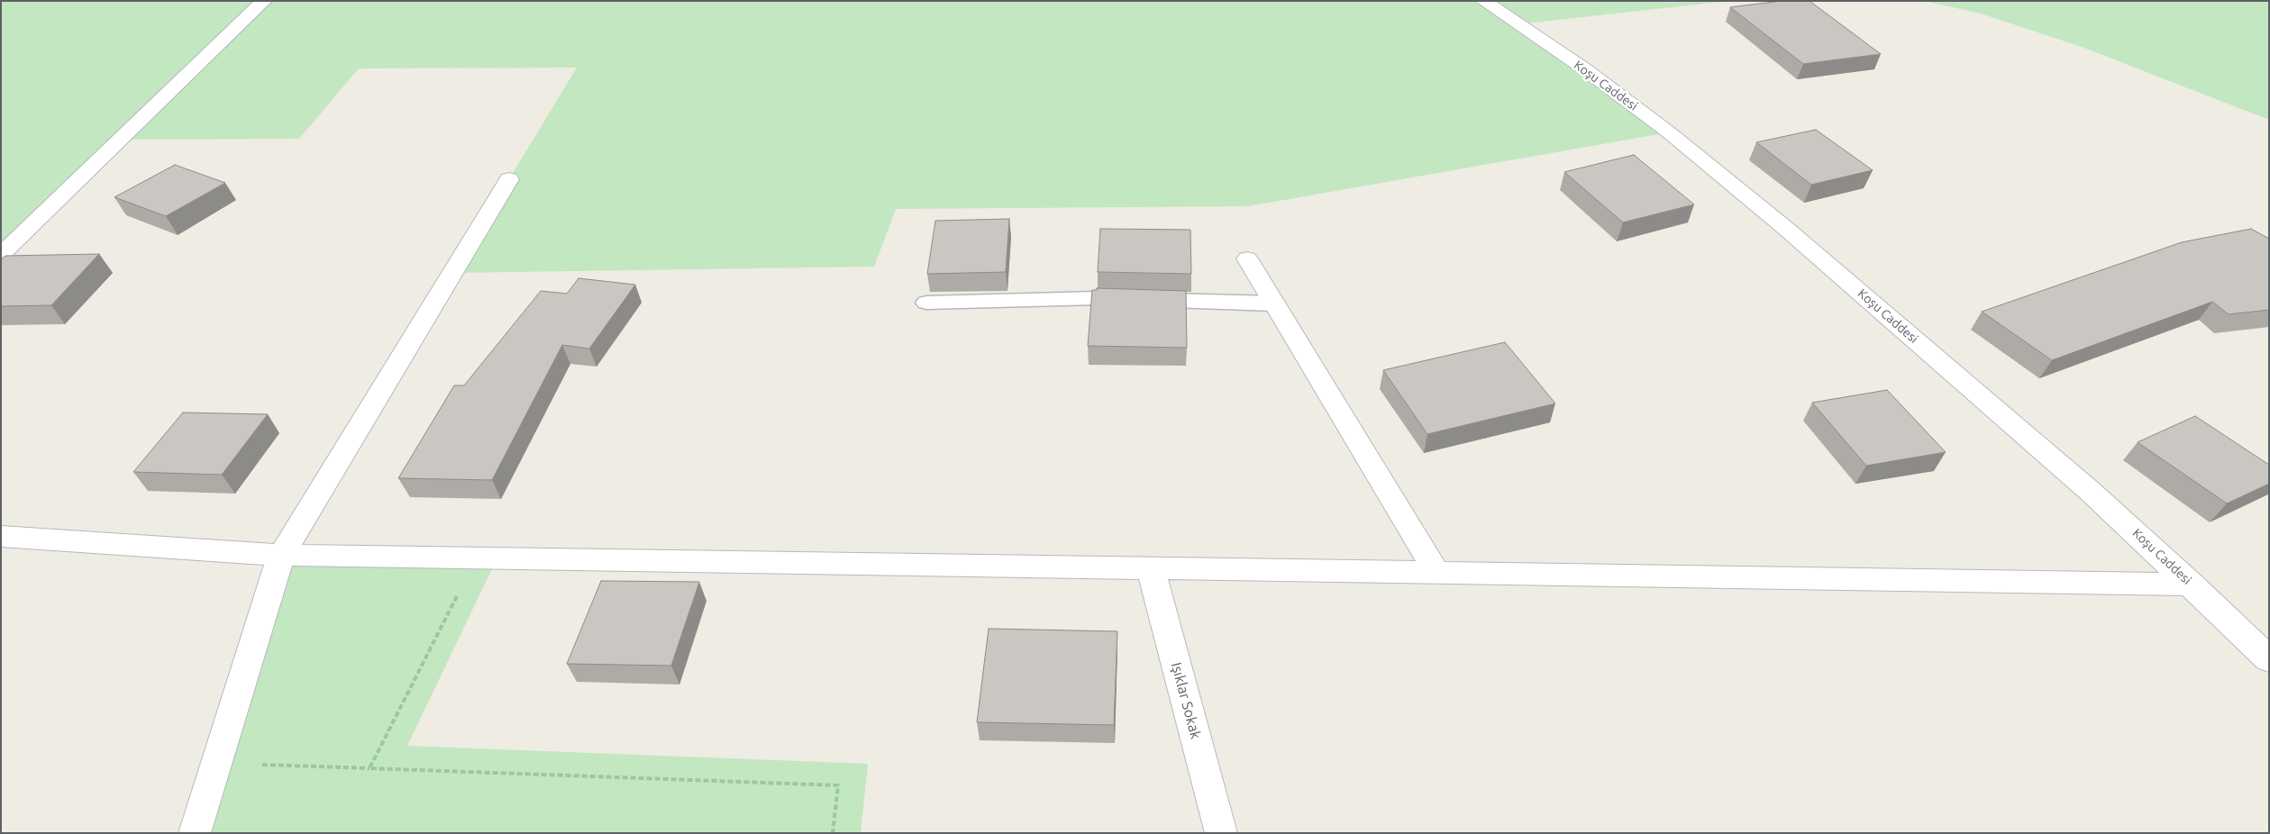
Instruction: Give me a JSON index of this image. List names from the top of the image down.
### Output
{
  "streets": {
    "street": ["Koşu Caddesi", "Işıklar Sokak"]
  }
}
